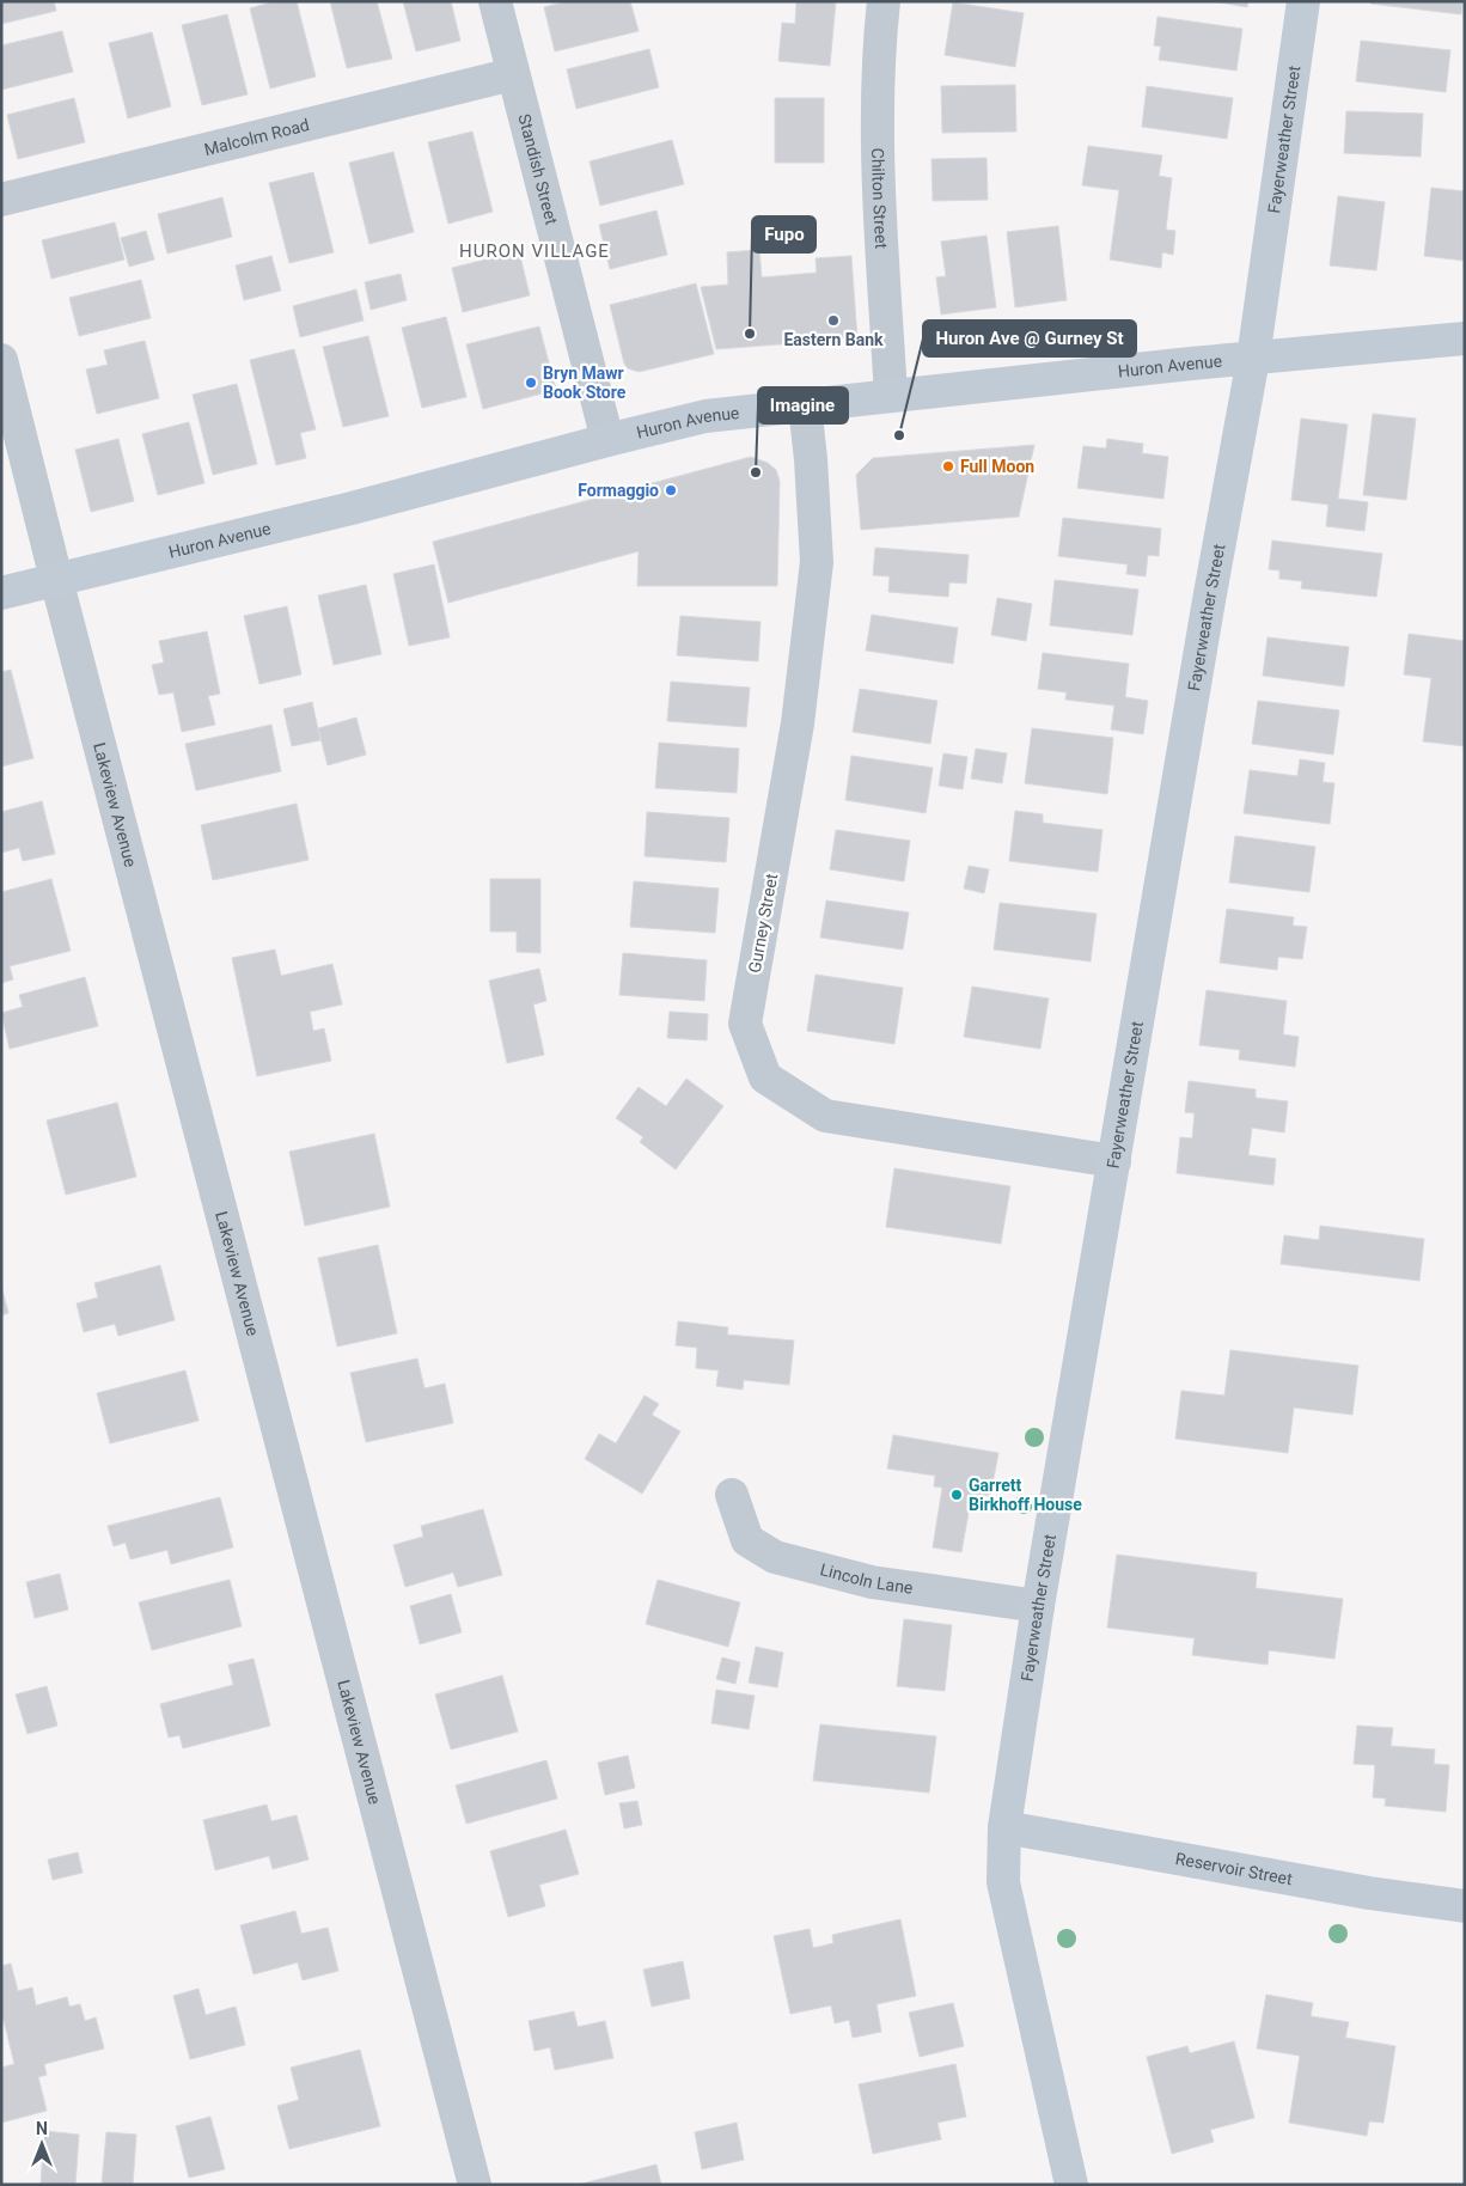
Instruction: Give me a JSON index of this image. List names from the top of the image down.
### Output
{
  "streets": {
    "street": [
      "Malcolm Road",
      "Fayerweather Street",
      "Standish Street",
      "Chilton Street",
      "Huron Avenue",
      "Lakeview Avenue",
      "Gurney Street",
      "Lincoln Lane",
      "Reservoir Street"
    ]
  },
  "crossings": [
    ["Malcolm Road", "Standish Street"],
    ["Fayerweather Street", "Huron Avenue"],
    ["Fayerweather Street", "Gurney Street"],
    ["Fayerweather Street", "Lincoln Lane"],
    ["Fayerweather Street", "Reservoir Street"],
    ["Standish Street", "Huron Avenue"],
    ["Chilton Street", "Huron Avenue"],
    ["Huron Avenue", "Lakeview Avenue"],
    ["Huron Avenue", "Gurney Street"]
  ],
  "districts": ["HURON VILLAGE"],
  "places": [
    "Eastern Bank",
    "Fupo",
    "Bryn Mawr Book Store",
    "Huron Ave @ Gurney St",
    "Full Moon",
    "Imagine",
    "Formaggio",
    "Garrett Birkhoff House"
  ],
  "north": "top"
}
